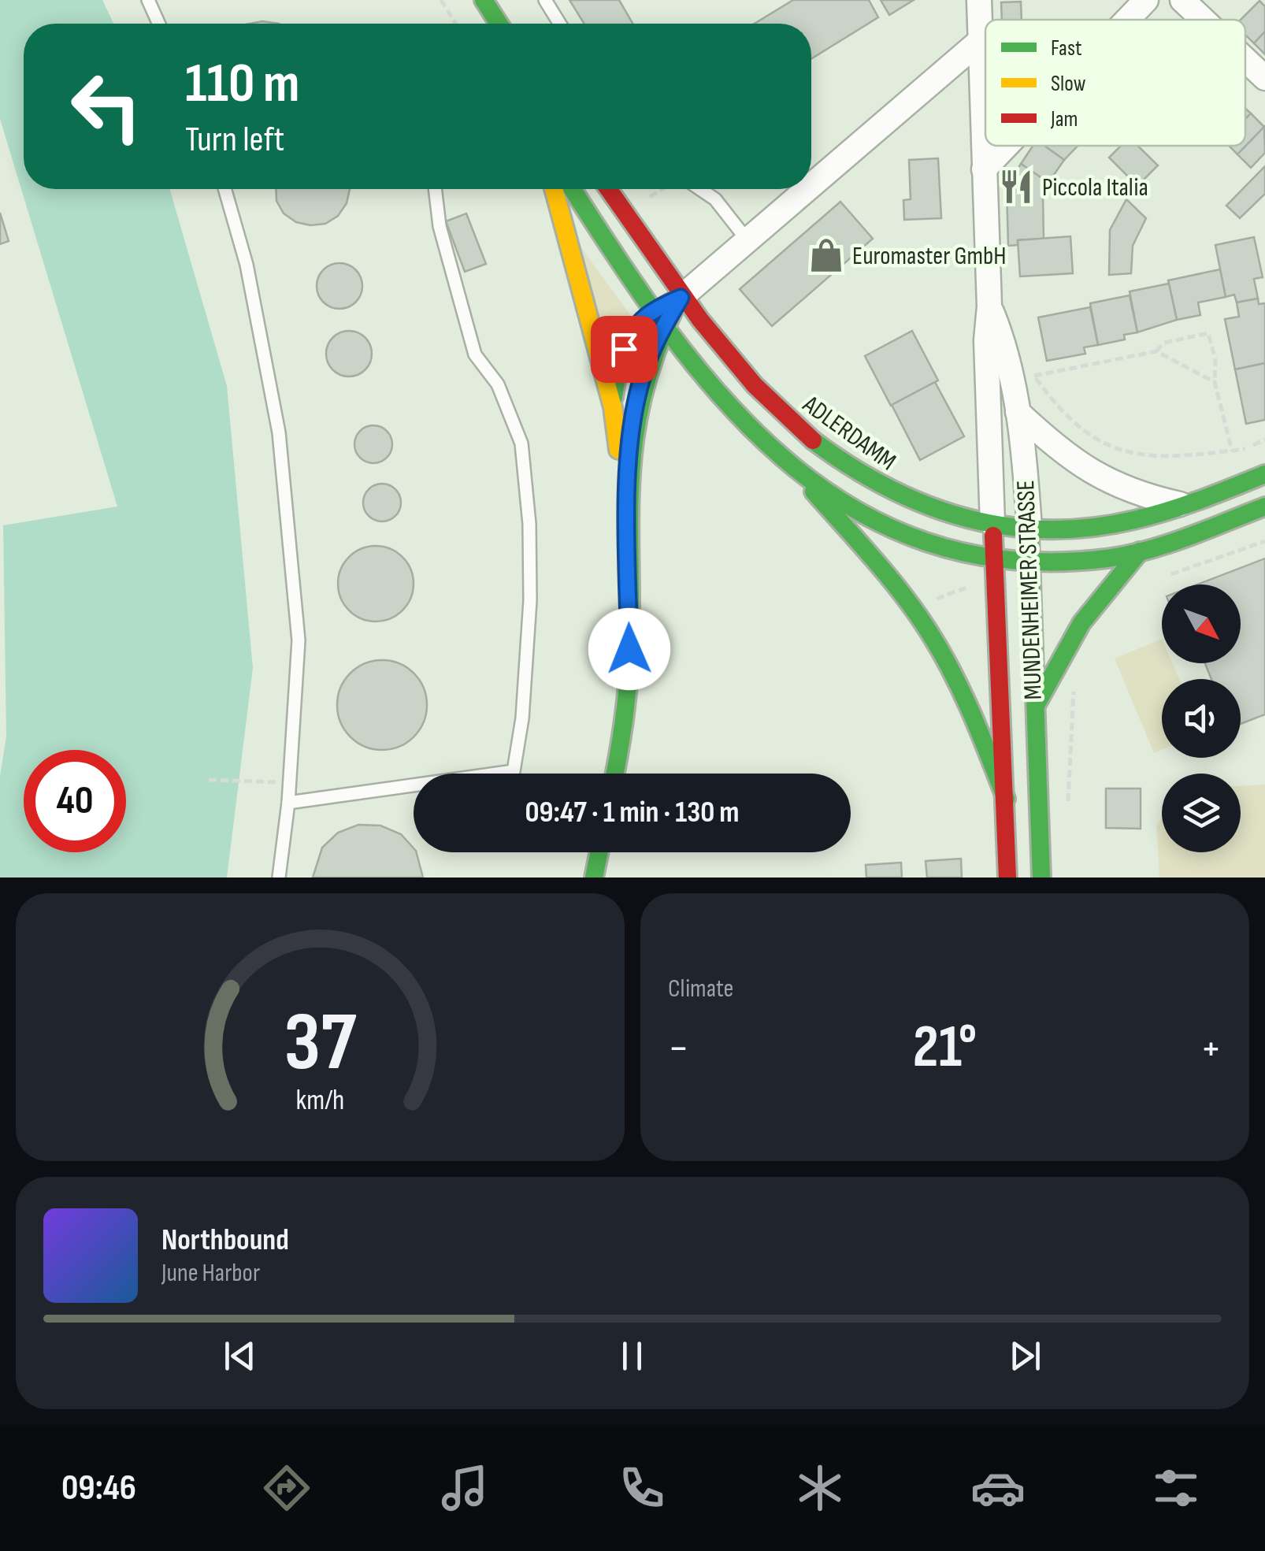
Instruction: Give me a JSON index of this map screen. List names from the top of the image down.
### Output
{
  "streets": {
    "street": ["ADLERDAMM", "MUNDENHEIMER STRASSE"]
  },
  "crossings": [
    ["ADLERDAMM", "MUNDENHEIMER STRASSE"]
  ],
  "places": {
    "restaurant": ["Piccola Italia"],
    "shop": ["Euromaster GmbH"]
  },
  "legend": ["Fast", "Slow", "Jam"],
  "north": "bottom right",
  "page": {
    "turn": ["110 m", "Turn left"],
    "limit": "40",
    "trip": "09:47 · 1 min · 130 m",
    "tile": "Climate",
    "heat": ["−", "21°", "+"],
    "song": ["Northbound", "June Harbor"],
    "tabs": "09:46",
    "gauge": ["37", "km/h"]
  }
}
